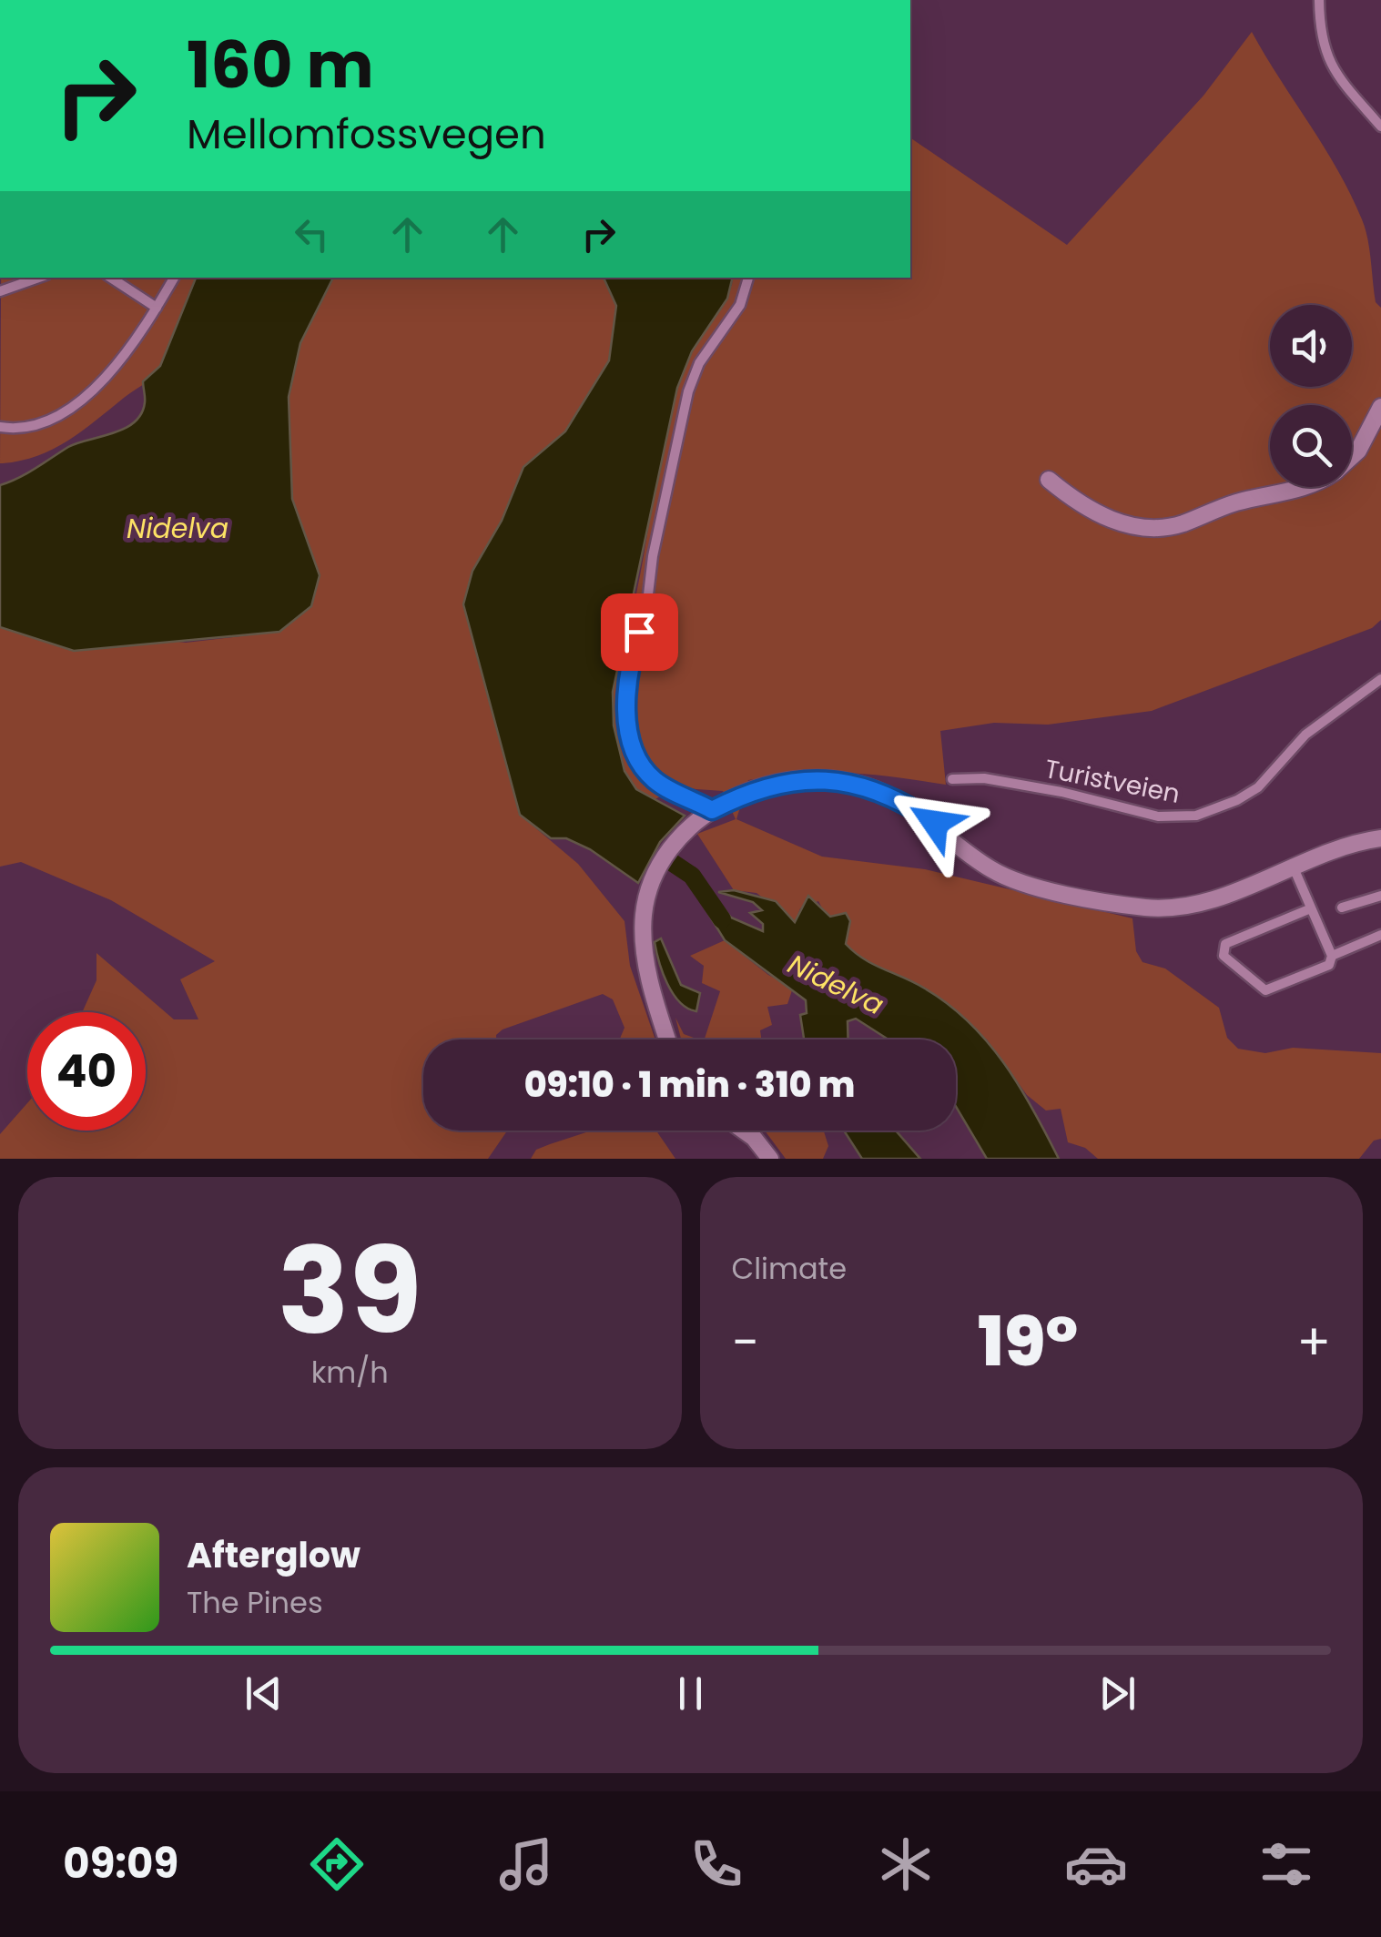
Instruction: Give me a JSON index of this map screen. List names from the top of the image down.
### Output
{
  "streets": {
    "street": ["Turistveien"]
  },
  "water": ["Nidelva"],
  "page": {
    "turn": ["160 m", "Mellomfossvegen"],
    "limit": "40",
    "trip": "09:10 · 1 min · 310 m",
    "tile": [
      ["39", "km/h"],
      "Climate"
    ],
    "heat": ["−", "19°", "+"],
    "song": ["Afterglow", "The Pines"],
    "tabs": "09:09"
  }
}
